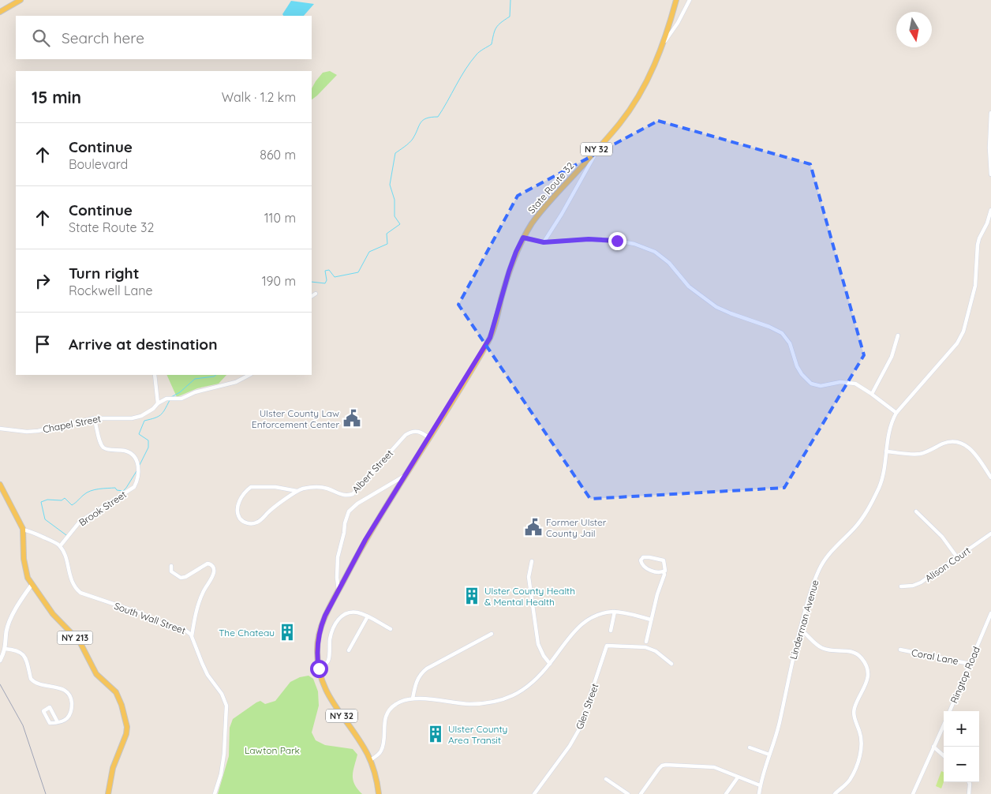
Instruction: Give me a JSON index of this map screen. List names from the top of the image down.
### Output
{
  "streets": {
    "main road": ["NY 32", "State Route 32", "NY 213"],
    "street": [
      "Chapel Street",
      "Albert Street",
      "Brook Street",
      "Alison Court",
      "South Wall Street",
      "Linderman Avenue",
      "Coral Lane",
      "Ringtop Road",
      "Glen Street"
    ]
  },
  "crossings": [
    ["NY 32", "State Route 32"],
    ["NY 32", "Albert Street"],
    ["State Route 32", "Albert Street"],
    ["Chapel Street", "Brook Street"],
    ["Brook Street", "South Wall Street"],
    ["Coral Lane", "Ringtop Road"]
  ],
  "parks": ["Lawton Park"],
  "places": {
    "public building": ["Ulster County Law Enforcement Center", "Former Ulster County Jail"],
    "building": ["Ulster County Health & Mental Health", "The Chateau", "Ulster County Area Transit"]
  },
  "north": "bottom",
  "page": {
    "search": "Search here",
    "heading": ["15 min", "Walk · 1.2 km"],
    "list": [
      ["Continue", "Boulevard", "860 m"],
      ["Continue", "State Route 32", "110 m"],
      ["Turn right", "Rockwell Lane", "190 m"],
      "Arrive at destination"
    ],
    "map_buttons": ["+", "−"]
  }
}
